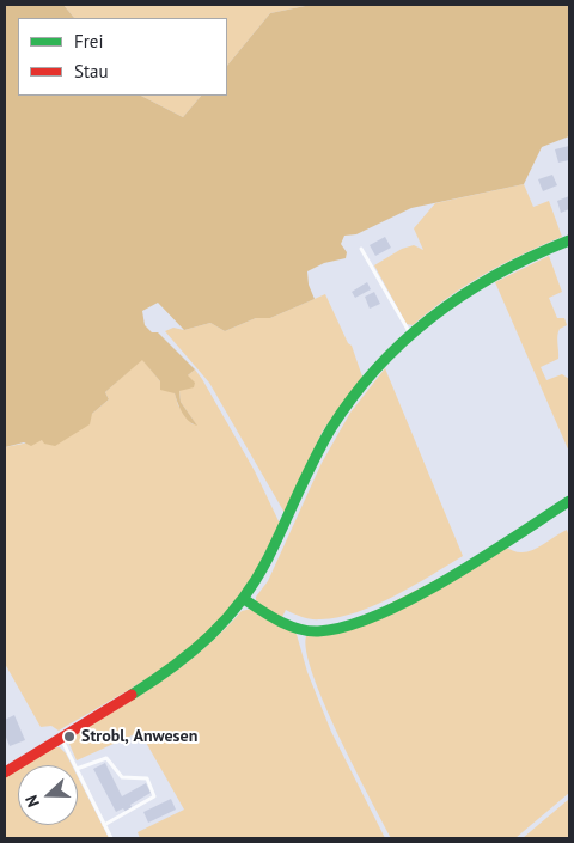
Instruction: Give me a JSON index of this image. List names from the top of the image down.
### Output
{
  "places": ["Strobl, Anwesen"],
  "legend": ["Frei", "Stau"],
  "north": "left"
}
